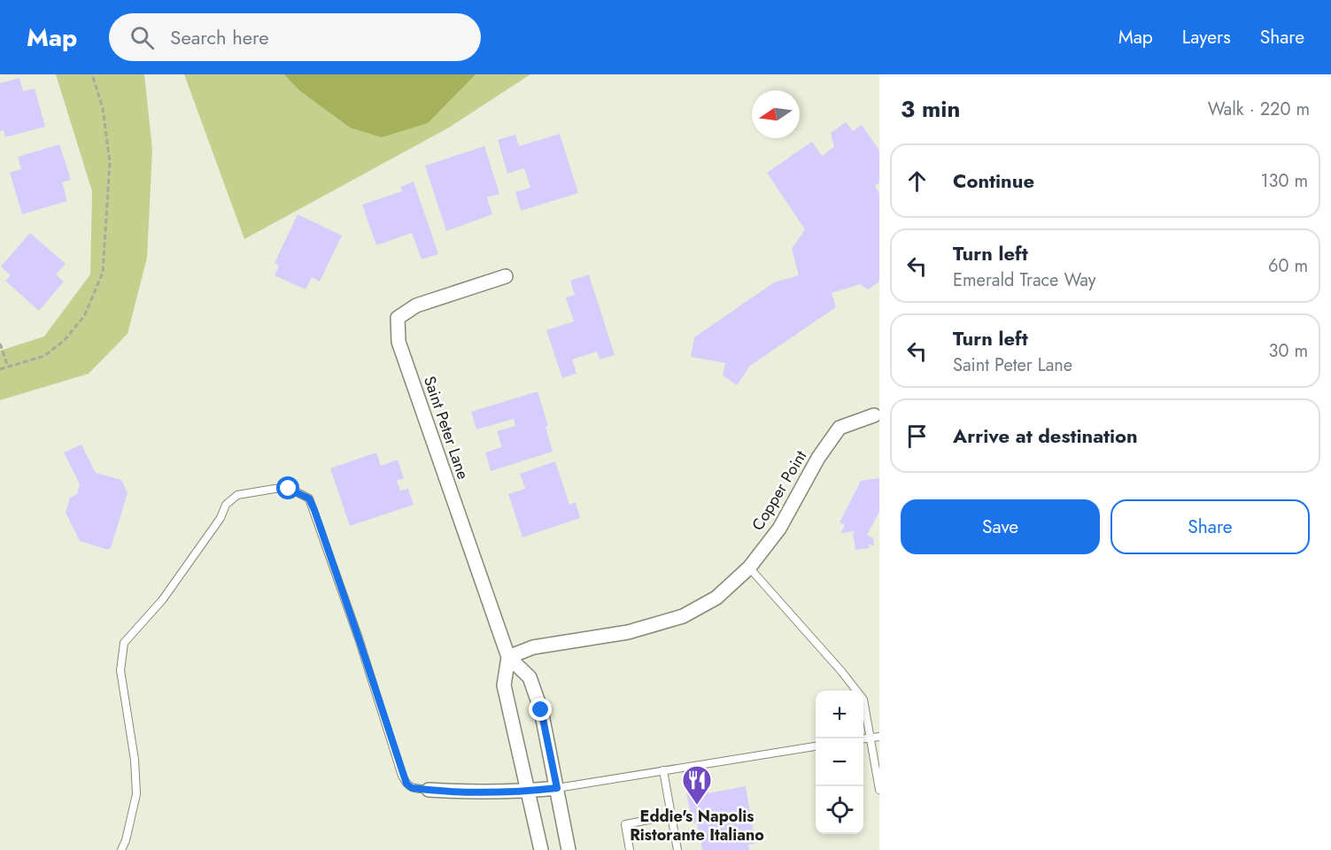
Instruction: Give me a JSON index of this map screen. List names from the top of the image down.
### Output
{
  "streets": {
    "street": ["Saint Peter Lane", "Copper Point"]
  },
  "crossings": [
    ["Saint Peter Lane", "Copper Point"]
  ],
  "places": {
    "restaurant": ["Eddie's Napolis Ristorante Italiano"]
  },
  "north": "left",
  "page": {
    "header": "Map",
    "search": "Search here",
    "nav": ["Map", "Layers", "Share"],
    "heading": ["3 min", "Walk · 220 m"],
    "list": [
      ["Continue", "130 m"],
      ["Turn left", "Emerald Trace Way", "60 m"],
      ["Turn left", "Saint Peter Lane", "30 m"],
      "Arrive at destination"
    ],
    "buttons": ["Save", "Share"],
    "map_buttons": ["+", "−"]
  }
}
